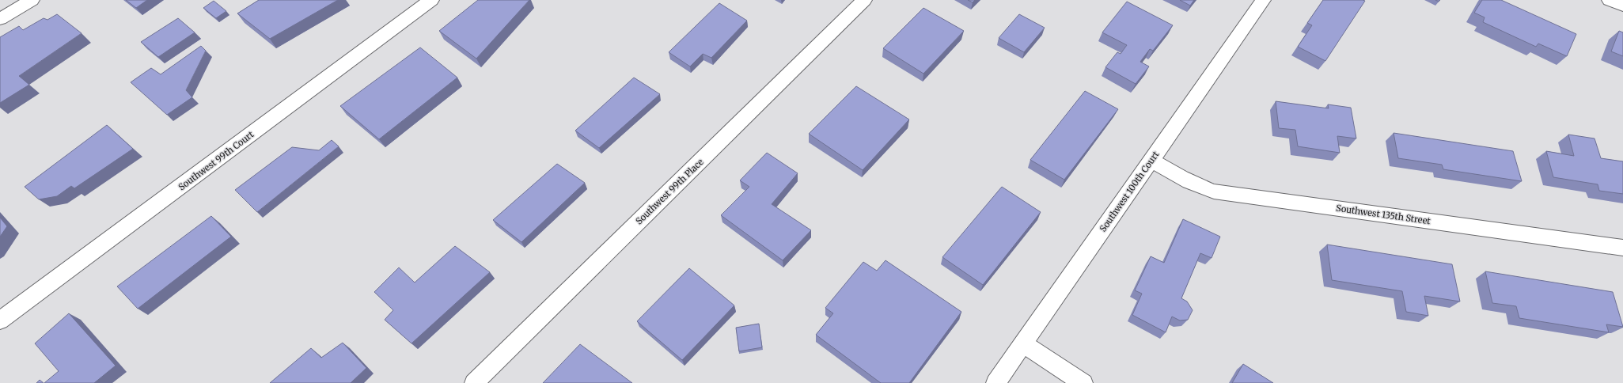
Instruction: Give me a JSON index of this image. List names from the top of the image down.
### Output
{
  "streets": {
    "street": [
      "Southwest 99th Court",
      "Southwest 99th Place",
      "Southwest 100th Court",
      "Southwest 135th Street"
    ]
  },
  "crossings": [
    ["Southwest 100th Court", "Southwest 135th Street"]
  ]
}
